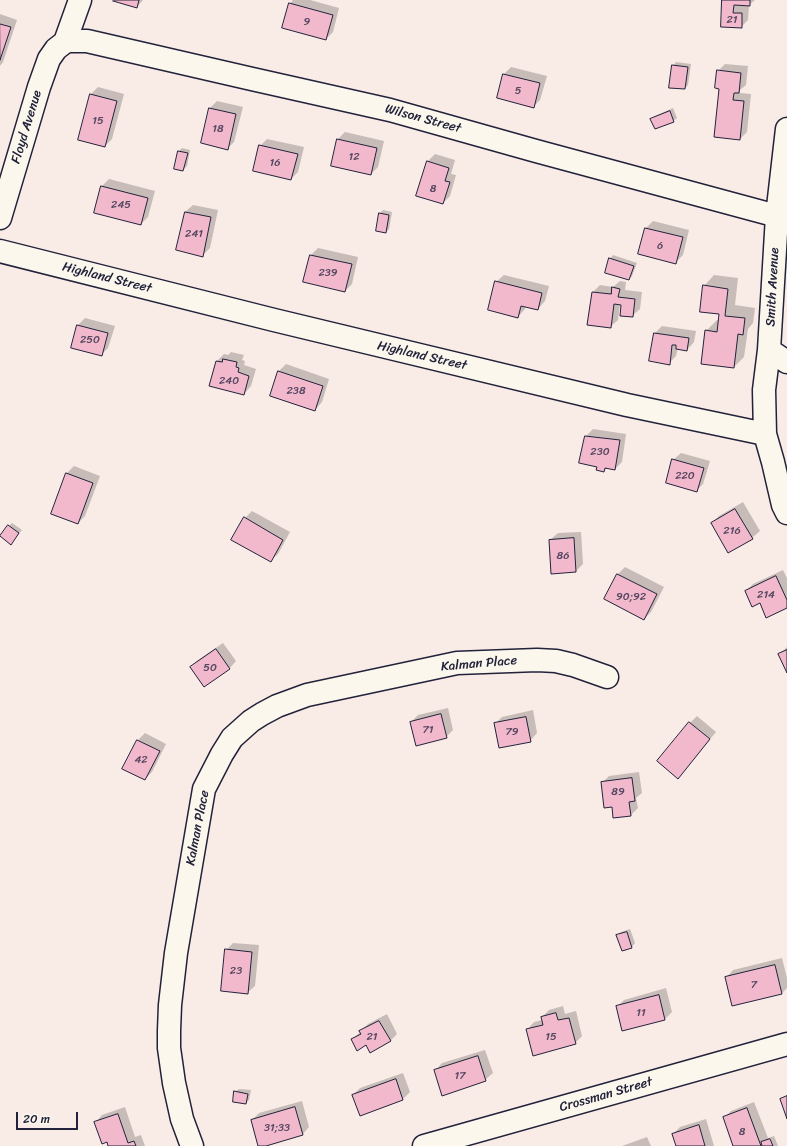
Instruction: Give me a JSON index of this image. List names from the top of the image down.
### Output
{
  "streets": {
    "street": [
      "Wilson Street",
      "Floyd Avenue",
      "Highland Street",
      "Smith Avenue",
      "Kalman Place",
      "Crossman Street"
    ]
  },
  "crossings": [
    ["Wilson Street", "Floyd Avenue"],
    ["Wilson Street", "Smith Avenue"],
    ["Highland Street", "Smith Avenue"]
  ],
  "house_numbers": [
    "21",
    "9",
    "5",
    "15",
    "18",
    "12",
    "16",
    "8",
    "245",
    "241",
    "6",
    "239",
    "250",
    "240",
    "238",
    "230",
    "220",
    "216",
    "86",
    "214",
    "90;92",
    "50",
    "71",
    "79",
    "42",
    "89",
    "23",
    "7",
    "11",
    "21",
    "15",
    "17",
    "31;33",
    "8"
  ],
  "scale_bar": "20 m"
}
